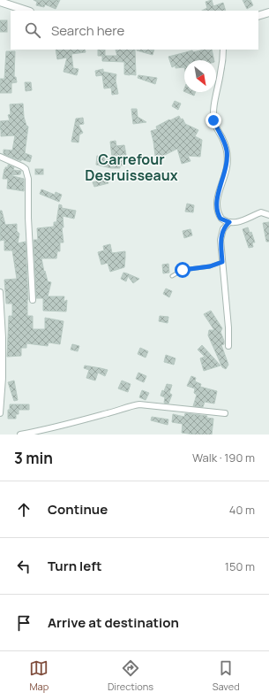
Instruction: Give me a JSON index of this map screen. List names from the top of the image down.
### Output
{
  "districts": ["Carrefour Desruisseaux"],
  "north": "bottom right",
  "page": {
    "search": "Search here",
    "heading": ["3 min", "Walk · 190 m"],
    "list": [
      ["Continue", "40 m"],
      ["Turn left", "150 m"],
      "Arrive at destination"
    ],
    "nav": ["Map", "Directions", "Saved"]
  }
}
